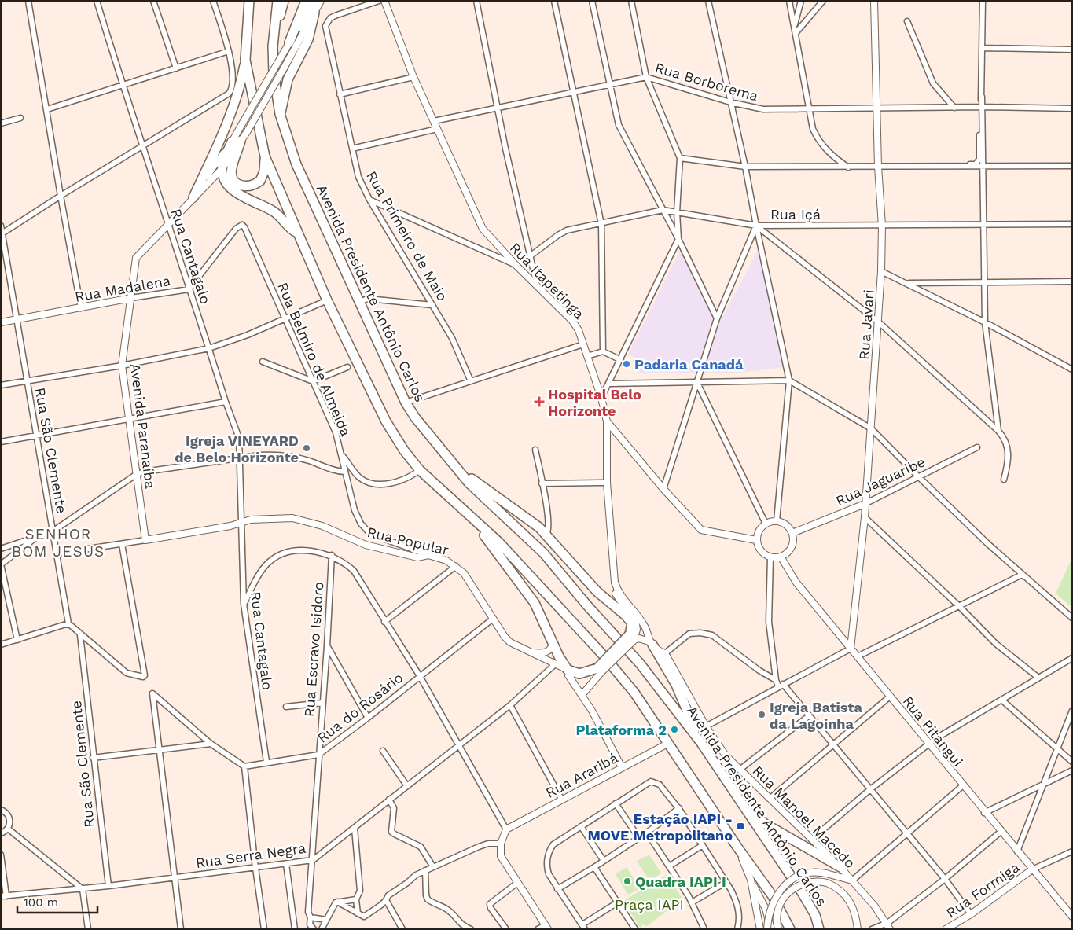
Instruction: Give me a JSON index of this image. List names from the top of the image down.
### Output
{
  "streets": {
    "highway": ["Avenida Presidente Antônio Carlos"],
    "street": [
      "Rua Borborema",
      "Rua Içá",
      "Rua Primeiro de Maio",
      "Rua Cantagalo",
      "Rua Itapetinga",
      "Rua Madalena",
      "Rua Javari",
      "Rua Belmiro de Almeida",
      "Avenida Paranaíba",
      "Rua São Clemente",
      "Rua Jaguaribe",
      "Rua Popular",
      "Rua Escravo Isidoro",
      "Rua do Rosário",
      "Rua Pitangui",
      "Rua Araribá",
      "Rua Manoel Macedo",
      "Rua Serra Negra",
      "Rua Formiga"
    ]
  },
  "crossings": [
    ["Rua Borborema", "Rua Itapetinga"],
    ["Rua Borborema", "Rua Javari"],
    ["Rua Içá", "Rua Javari"],
    ["Rua Cantagalo", "Rua Madalena"],
    ["Rua Cantagalo", "Avenida Paranaíba"],
    ["Rua Cantagalo", "Rua Popular"],
    ["Rua Cantagalo", "Rua do Rosário"],
    ["Rua Itapetinga", "Rua Jaguaribe"],
    ["Rua Itapetinga", "Rua Pitangui"],
    ["Rua Madalena", "Rua Belmiro de Almeida"],
    ["Rua Madalena", "Avenida Paranaíba"],
    ["Rua Madalena", "Rua São Clemente"],
    ["Rua Javari", "Rua Jaguaribe"],
    ["Rua Javari", "Rua Pitangui"],
    ["Rua Belmiro de Almeida", "Rua Popular"],
    ["Rua São Clemente", "Rua Serra Negra"],
    ["Rua Jaguaribe", "Rua Pitangui"],
    ["Rua Popular", "Rua do Rosário"],
    ["Rua Popular", "Rua Araribá"],
    ["Rua Popular", "Rua Serra Negra"],
    ["Rua Escravo Isidoro", "Rua do Rosário"],
    ["Rua Escravo Isidoro", "Rua Serra Negra"],
    ["Rua Pitangui", "Rua Formiga"]
  ],
  "districts": ["SENHOR BOM JESUS"],
  "parks": ["Praça IAPI"],
  "places": {
    "other": [
      "Padaria Canadá",
      "Igreja VINEYARD de Belo Horizonte",
      "Igreja Batista da Lagoinha",
      "Plataforma 2",
      "Quadra IAPI I"
    ],
    "health": ["Hospital Belo Horizonte"],
    "transit": ["Estação IAPI - MOVE Metropolitano"]
  },
  "scale_bar": "100 m"
}
